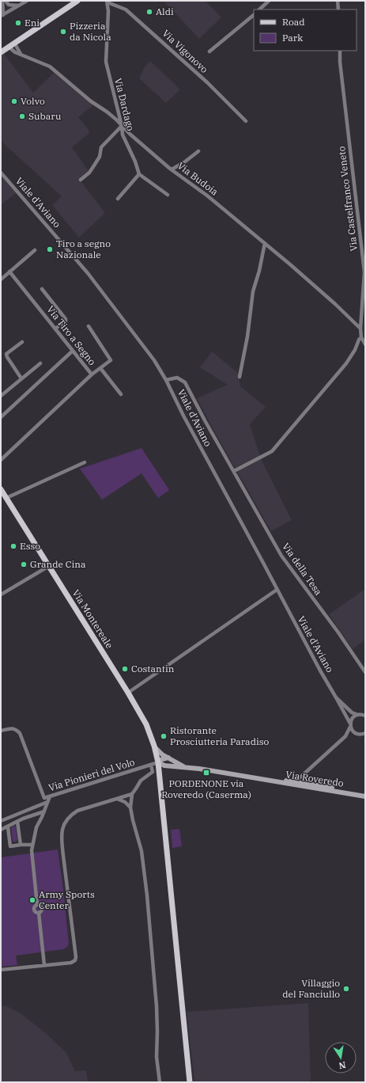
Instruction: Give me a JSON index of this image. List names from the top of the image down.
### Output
{
  "streets": {
    "main road": ["Via Montereale", "Via Roveredo"],
    "street": [
      "Via Vigonovo",
      "Via Dardago",
      "Via Budoia",
      "Via Castelfranco Veneto",
      "Viale d'Aviano",
      "Via Tiro a Segno",
      "Via della Tesa",
      "Via Pionieri del Volo"
    ]
  },
  "crossings": [
    ["Via Vigonovo", "Via Dardago"],
    ["Via Dardago", "Via Budoia"],
    ["Via Budoia", "Via Castelfranco Veneto"],
    ["Viale d'Aviano", "Via della Tesa"],
    ["Via Montereale", "Via Pionieri del Volo"],
    ["Via Montereale", "Via Roveredo"],
    ["Via Pionieri del Volo", "Via Roveredo"]
  ],
  "places": {
    "other": [
      "Aldi",
      "Eni",
      "Pizzeria da Nicola",
      "Volvo",
      "Subaru",
      "Tiro a segno Nazionale",
      "Esso",
      "Grande Cina",
      "Costantin",
      "Ristorante Prosciutteria Paradiso",
      "Army Sports Center",
      "Villaggio del Fanciullo"
    ],
    "transit": ["PORDENONE via Roveredo (Caserma)"]
  },
  "legend": ["Road", "Park"],
  "north": "bottom"
}
